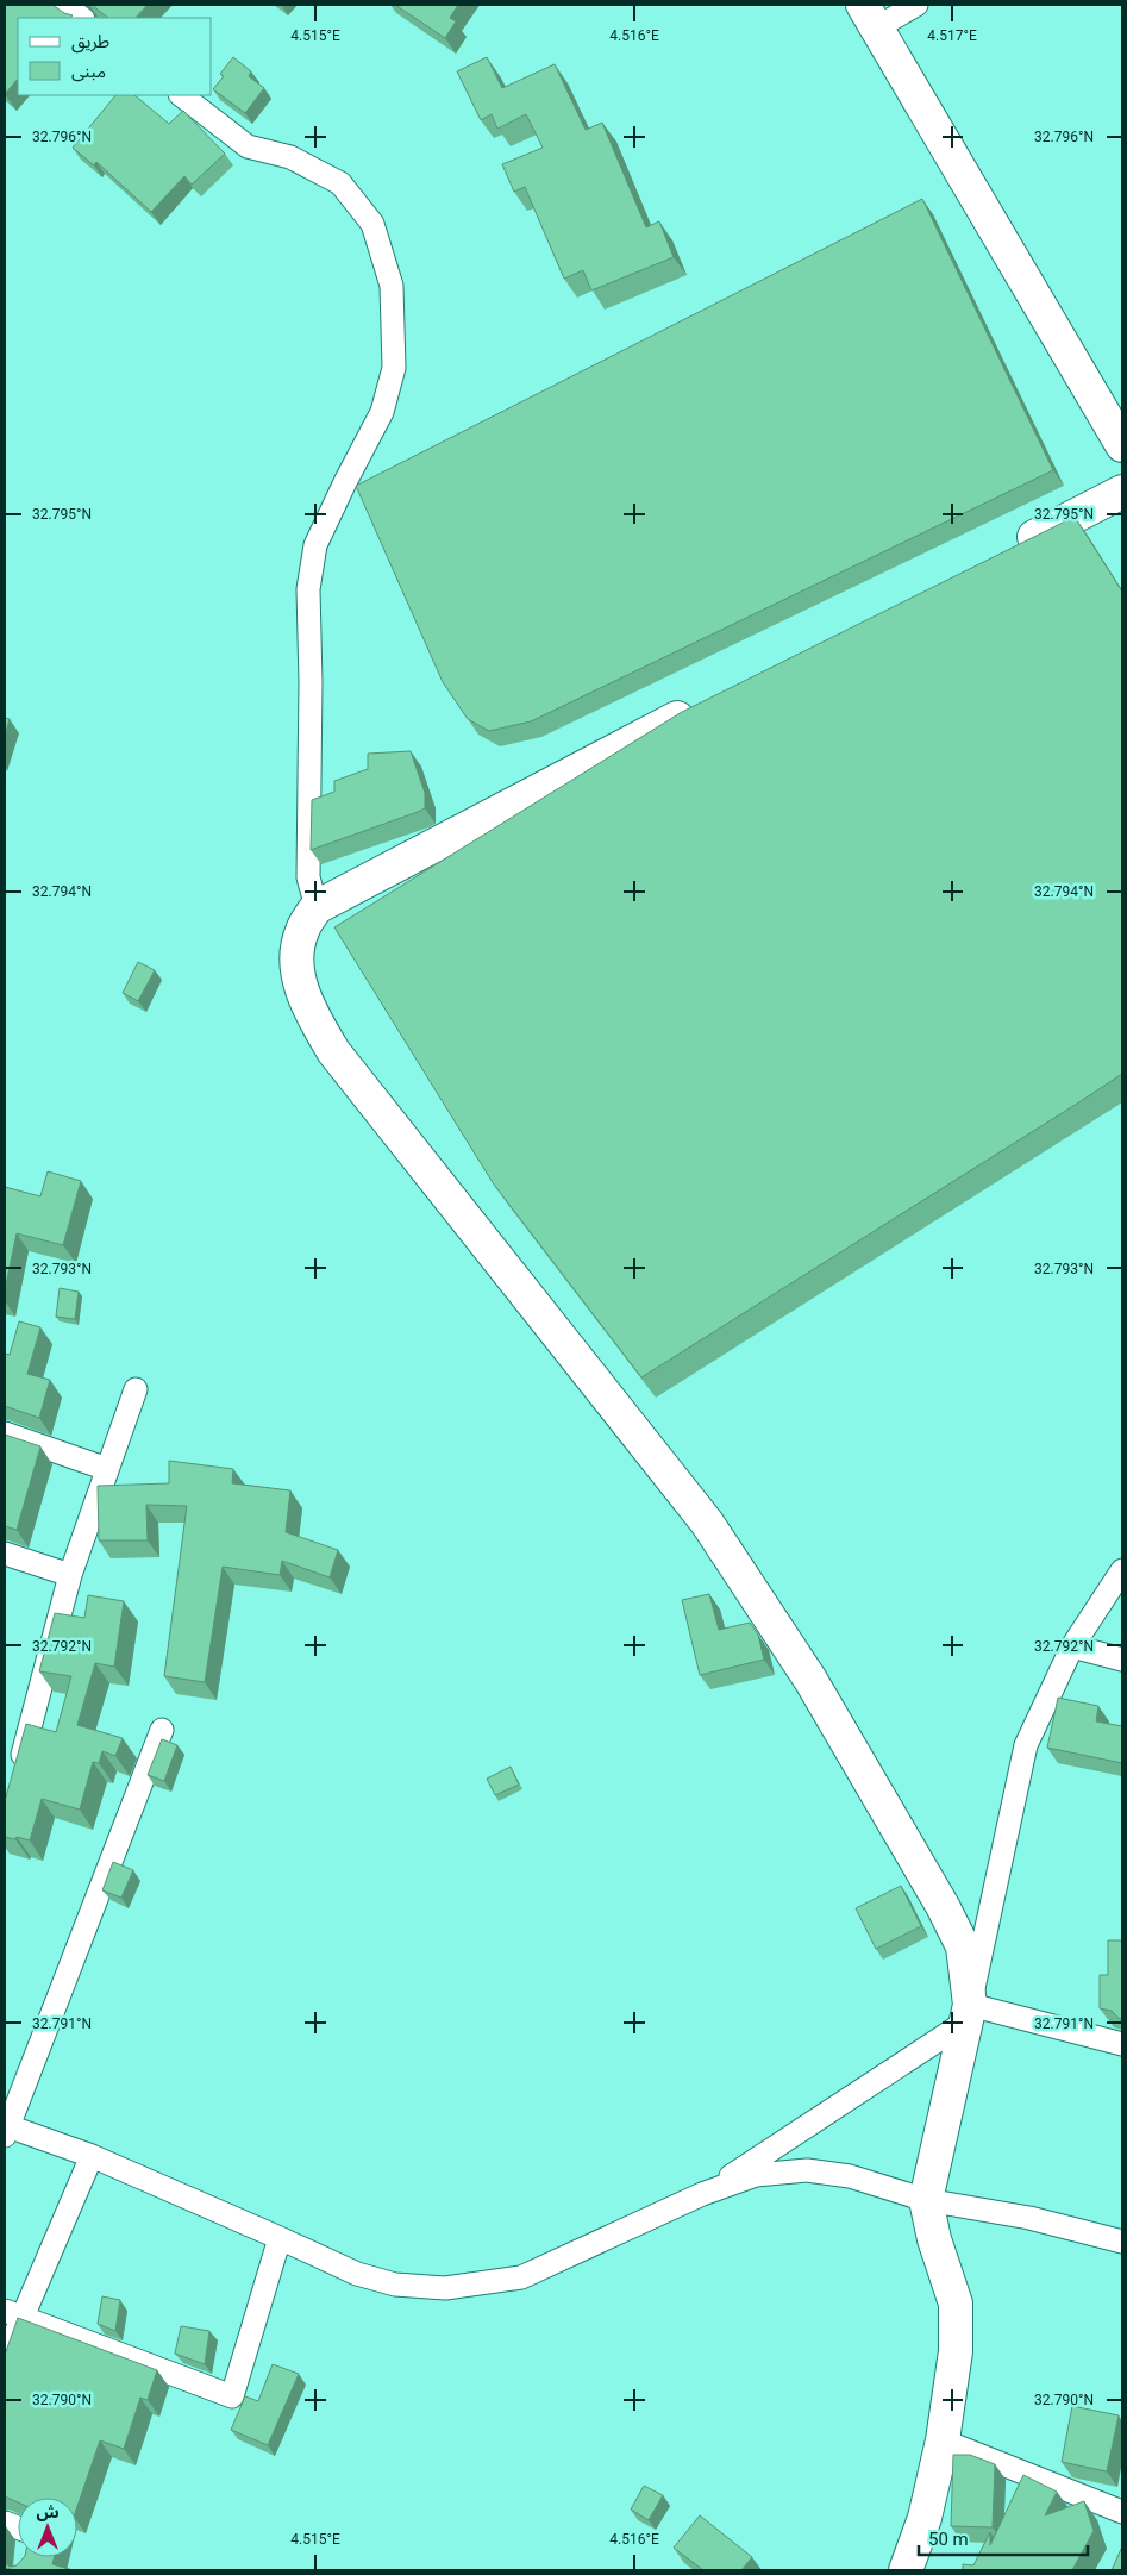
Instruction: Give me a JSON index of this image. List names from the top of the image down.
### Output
{
  "legend": ["طريق", "مبنى"],
  "scale_bar": "50 m",
  "north": "top",
  "coordinates": [
    "4.515°E",
    "4.516°E",
    "4.517°E",
    "32.796°N",
    "32.795°N",
    "32.794°N",
    "32.793°N",
    "32.792°N",
    "32.791°N",
    "32.790°N"
  ]
}
